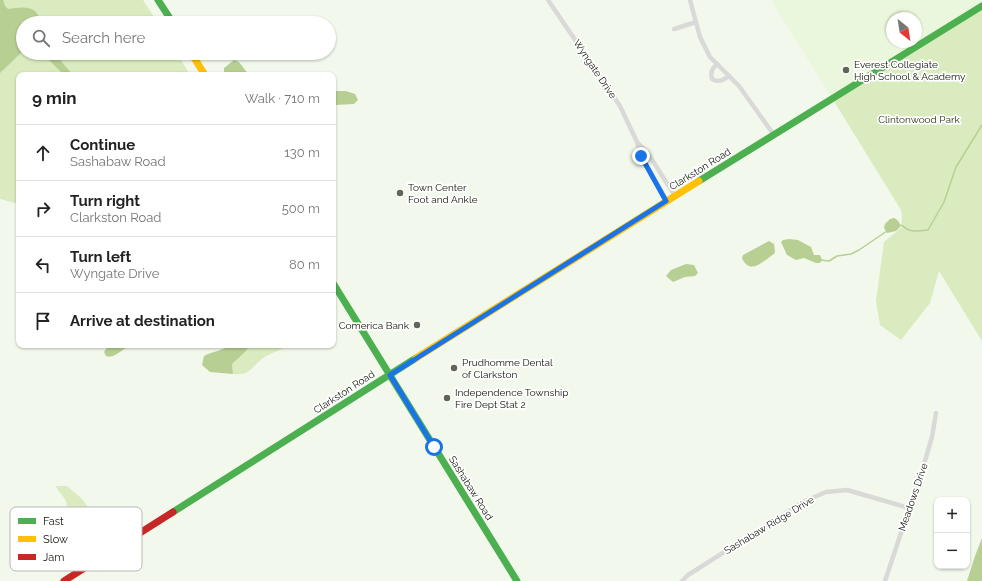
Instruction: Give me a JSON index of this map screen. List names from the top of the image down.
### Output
{
  "streets": {
    "main road": ["Clarkston Road", "Sashabaw Road"],
    "street": ["Wyngate Drive", "Meadows Drive", "Sashabaw Ridge Drive"]
  },
  "crossings": [
    ["Wyngate Drive", "Clarkston Road"],
    ["Clarkston Road", "Sashabaw Road"],
    ["Meadows Drive", "Sashabaw Ridge Drive"]
  ],
  "parks": ["Clintonwood Park"],
  "places": [
    "Everest Collegiate High School & Academy",
    "Town Center Foot and Ankle",
    "Comerica Bank",
    "Prudhomme Dental of Clarkston",
    "Independence Township Fire Dept Stat 2"
  ],
  "legend": ["Fast", "Slow", "Jam"],
  "north": "bottom right",
  "page": {
    "search": "Search here",
    "heading": ["9 min", "Walk · 710 m"],
    "list": [
      ["Continue", "Sashabaw Road", "130 m"],
      ["Turn right", "Clarkston Road", "500 m"],
      ["Turn left", "Wyngate Drive", "80 m"],
      "Arrive at destination"
    ],
    "map_buttons": ["+", "−"]
  }
}
